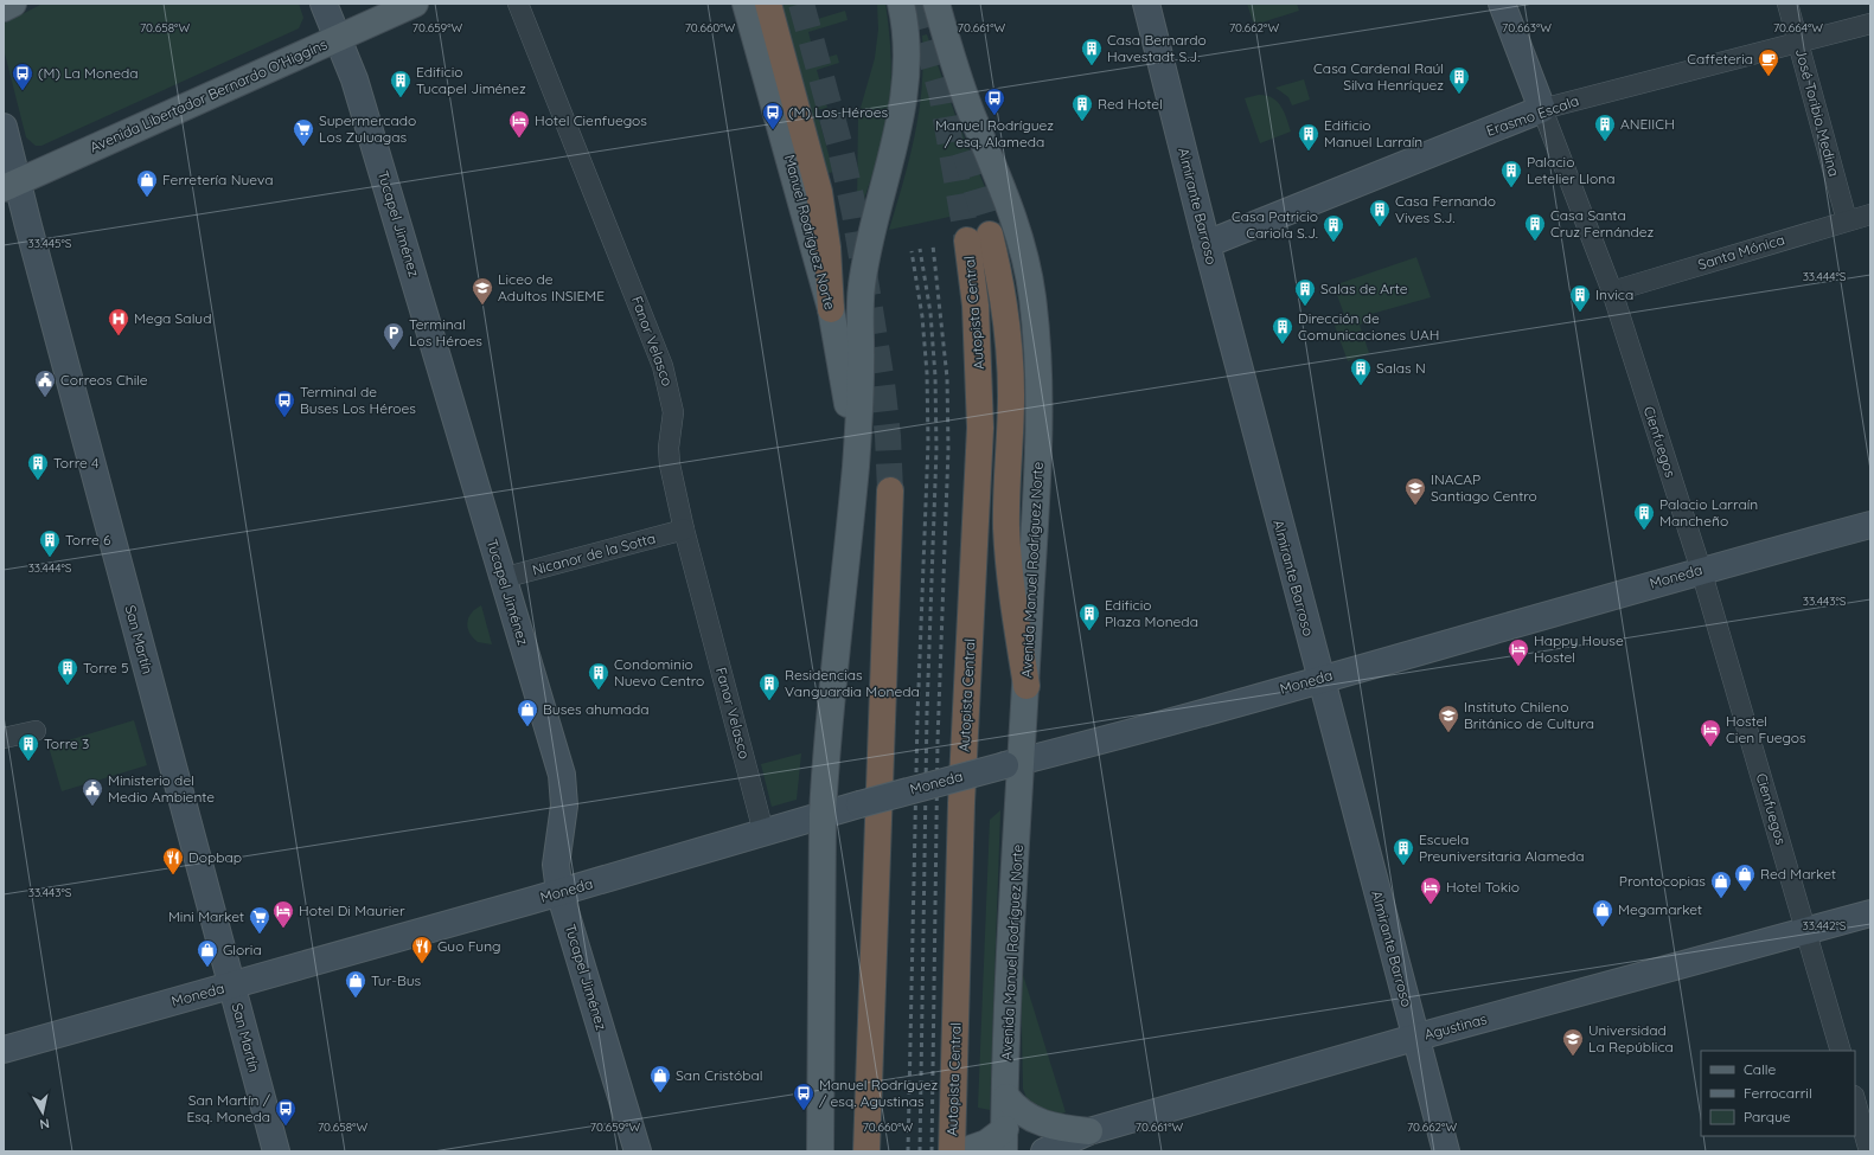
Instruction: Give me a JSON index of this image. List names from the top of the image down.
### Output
{
  "streets": {
    "highway": ["Autopista Central"],
    "main road": ["Avenida Libertador Bernardo O'Higgins", "Manuel Rodríguez Norte", "Avenida Manuel Rodríguez Norte"],
    "street": [
      "José Toribio Medina",
      "Erasmo Escala",
      "Almirante Barroso",
      "Tucapel Jiménez",
      "Santa Mónica",
      "Fanor Velasco",
      "Cienfuegos",
      "Nicanor de la Sotta",
      "Moneda",
      "San Martín",
      "Agustinas"
    ]
  },
  "crossings": [
    ["Avenida Libertador Bernardo O'Higgins", "Tucapel Jiménez"],
    ["Avenida Libertador Bernardo O'Higgins", "San Martín"],
    ["José Toribio Medina", "Erasmo Escala"],
    ["José Toribio Medina", "Santa Mónica"],
    ["Erasmo Escala", "Almirante Barroso"],
    ["Erasmo Escala", "Cienfuegos"],
    ["Almirante Barroso", "Moneda"],
    ["Almirante Barroso", "Agustinas"],
    ["Tucapel Jiménez", "Nicanor de la Sotta"],
    ["Tucapel Jiménez", "Moneda"],
    ["Santa Mónica", "Cienfuegos"],
    ["Autopista Central", "Avenida Manuel Rodríguez Norte"],
    ["Fanor Velasco", "Nicanor de la Sotta"],
    ["Fanor Velasco", "Moneda"],
    ["Cienfuegos", "Moneda"],
    ["Cienfuegos", "Agustinas"],
    ["Avenida Manuel Rodríguez Norte", "Moneda"],
    ["Moneda", "San Martín"]
  ],
  "places": {
    "building": [
      "Casa Bernardo Havestadt S.J.",
      "Casa Cardenal Raúl Silva Henríquez",
      "Edificio Tucapel Jiménez",
      "Red Hotel",
      "ANEIICH",
      "Edificio Manuel Larraín",
      "Palacio Letelier Llona",
      "Casa Fernando Vives S.J.",
      "Casa Santa Cruz Fernández",
      "Casa Patricio Cariola S.J.",
      "Salas de Arte",
      "Invica",
      "Dirección de Comunicaciones UAH",
      "Salas N",
      "Torre 4",
      "Palacio Larraín Mancheño",
      "Torre 6",
      "Edificio Plaza Moneda",
      "Torre 5",
      "Condominio Nuevo Centro",
      "Residencias Vanguardia Moneda",
      "Torre 3",
      "Escuela Preuniversitaria Alameda"
    ],
    "cafe": ["Caffeteria"],
    "bus stop": [
      "(M) La Moneda",
      "Manuel Rodríguez / esq. Alameda",
      "(M) Los Héroes",
      "Terminal de Buses Los Héroes",
      "Manuel Rodríguez / esq. Agustinas",
      "San Martín / Esq. Moneda"
    ],
    "hotel": [
      "Hotel Cienfuegos",
      "Happy House Hostel",
      "Hostel Cien Fuegos",
      "Hotel Tokio",
      "Hotel Di Maurier"
    ],
    "supermarket": ["Supermercado Los Zuluagas", "Mini Market"],
    "shop": [
      "Ferretería Nueva",
      "Buses ahumada",
      "Red Market",
      "Prontocopias",
      "Megamarket",
      "Gloria",
      "Tur-Bus",
      "San Cristóbal"
    ],
    "school or university": [
      "Liceo de Adultos INSIEME",
      "INACAP Santiago Centro",
      "Instituto Chileno Británico de Cultura",
      "Universidad La República"
    ],
    "hospital": ["Mega Salud"],
    "parking": ["Terminal Los Héroes"],
    "public building": ["Correos Chile", "Ministerio del Medio Ambiente"],
    "restaurant": ["Dopbap", "Guo Fung"]
  },
  "legend": ["Calle", "Ferrocarril", "Parque"],
  "north": "bottom",
  "coordinates": [
    "70.664°W",
    "70.658°W",
    "70.659°W",
    "70.660°W",
    "70.661°W",
    "70.662°W",
    "70.663°W",
    "33.445°S",
    "33.444°S",
    "33.443°S",
    "33.442°S"
  ]
}
